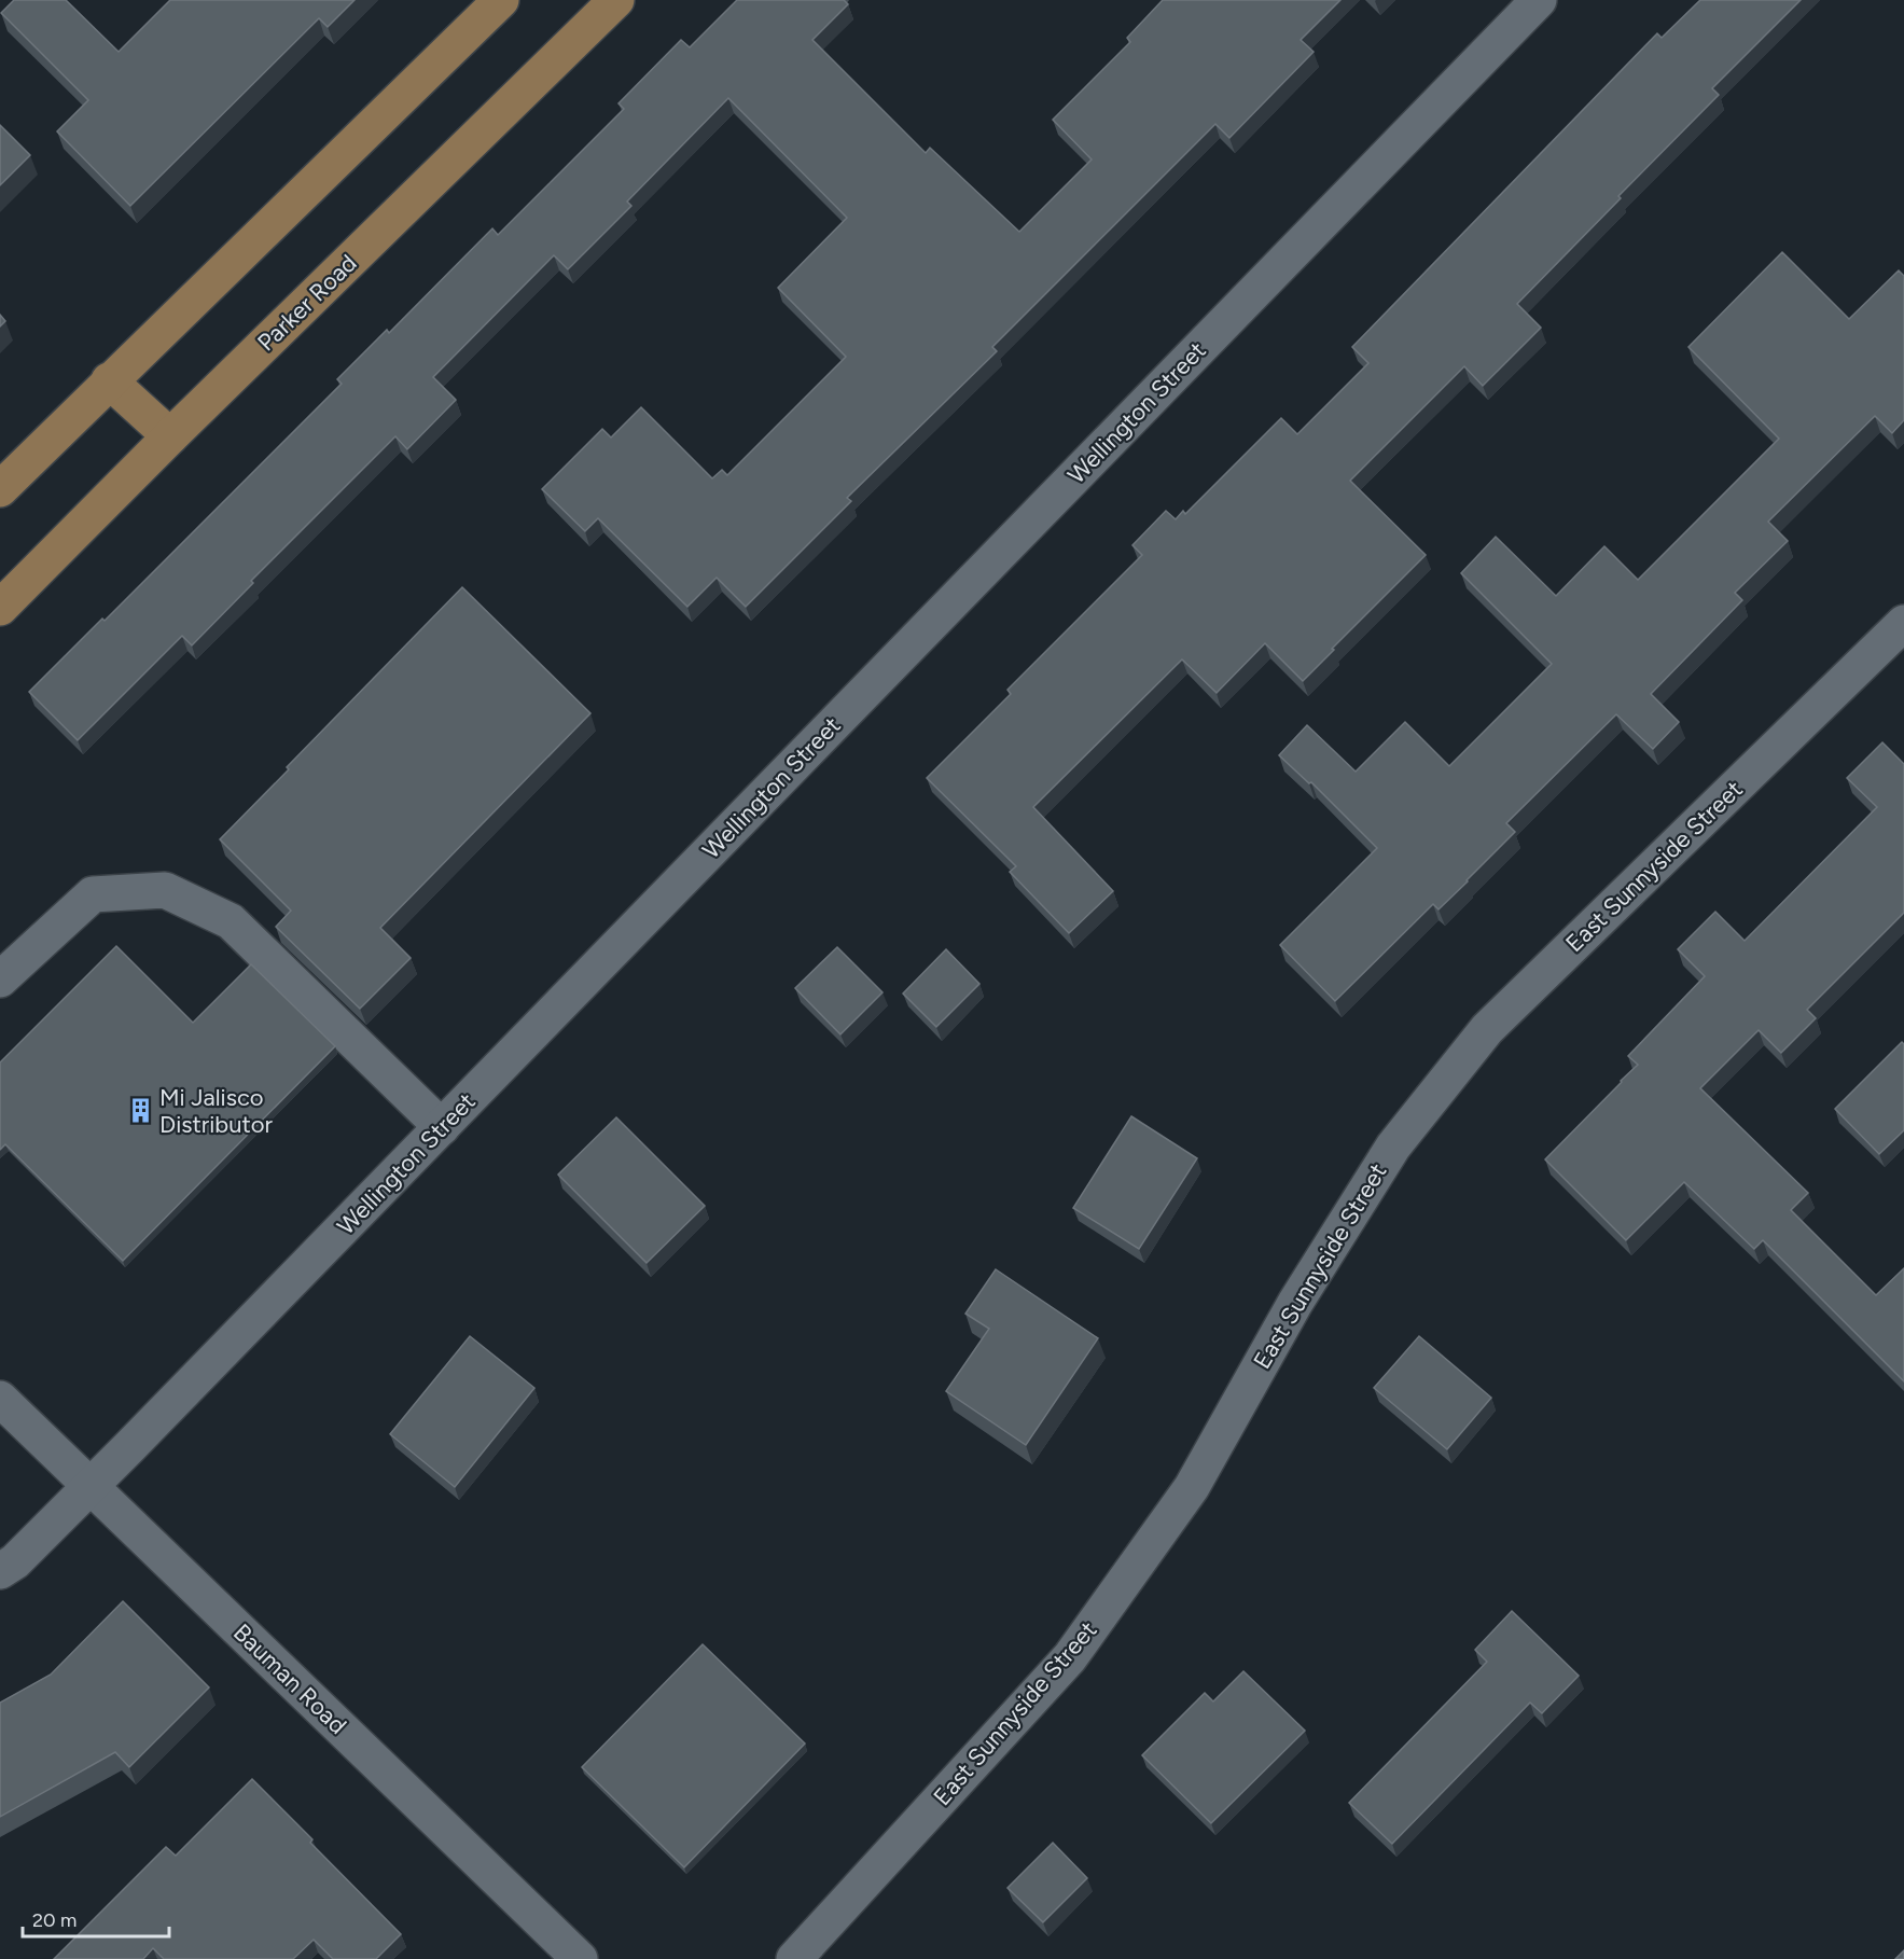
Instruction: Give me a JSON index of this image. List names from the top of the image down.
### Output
{
  "streets": {
    "main road": ["Parker Road"],
    "street": ["Wellington Street", "East Sunnyside Street", "Bauman Road"]
  },
  "crossings": [
    ["Wellington Street", "Bauman Road"]
  ],
  "places": {
    "building": ["Mi Jalisco Distributor"]
  },
  "scale_bar": "20 m"
}
